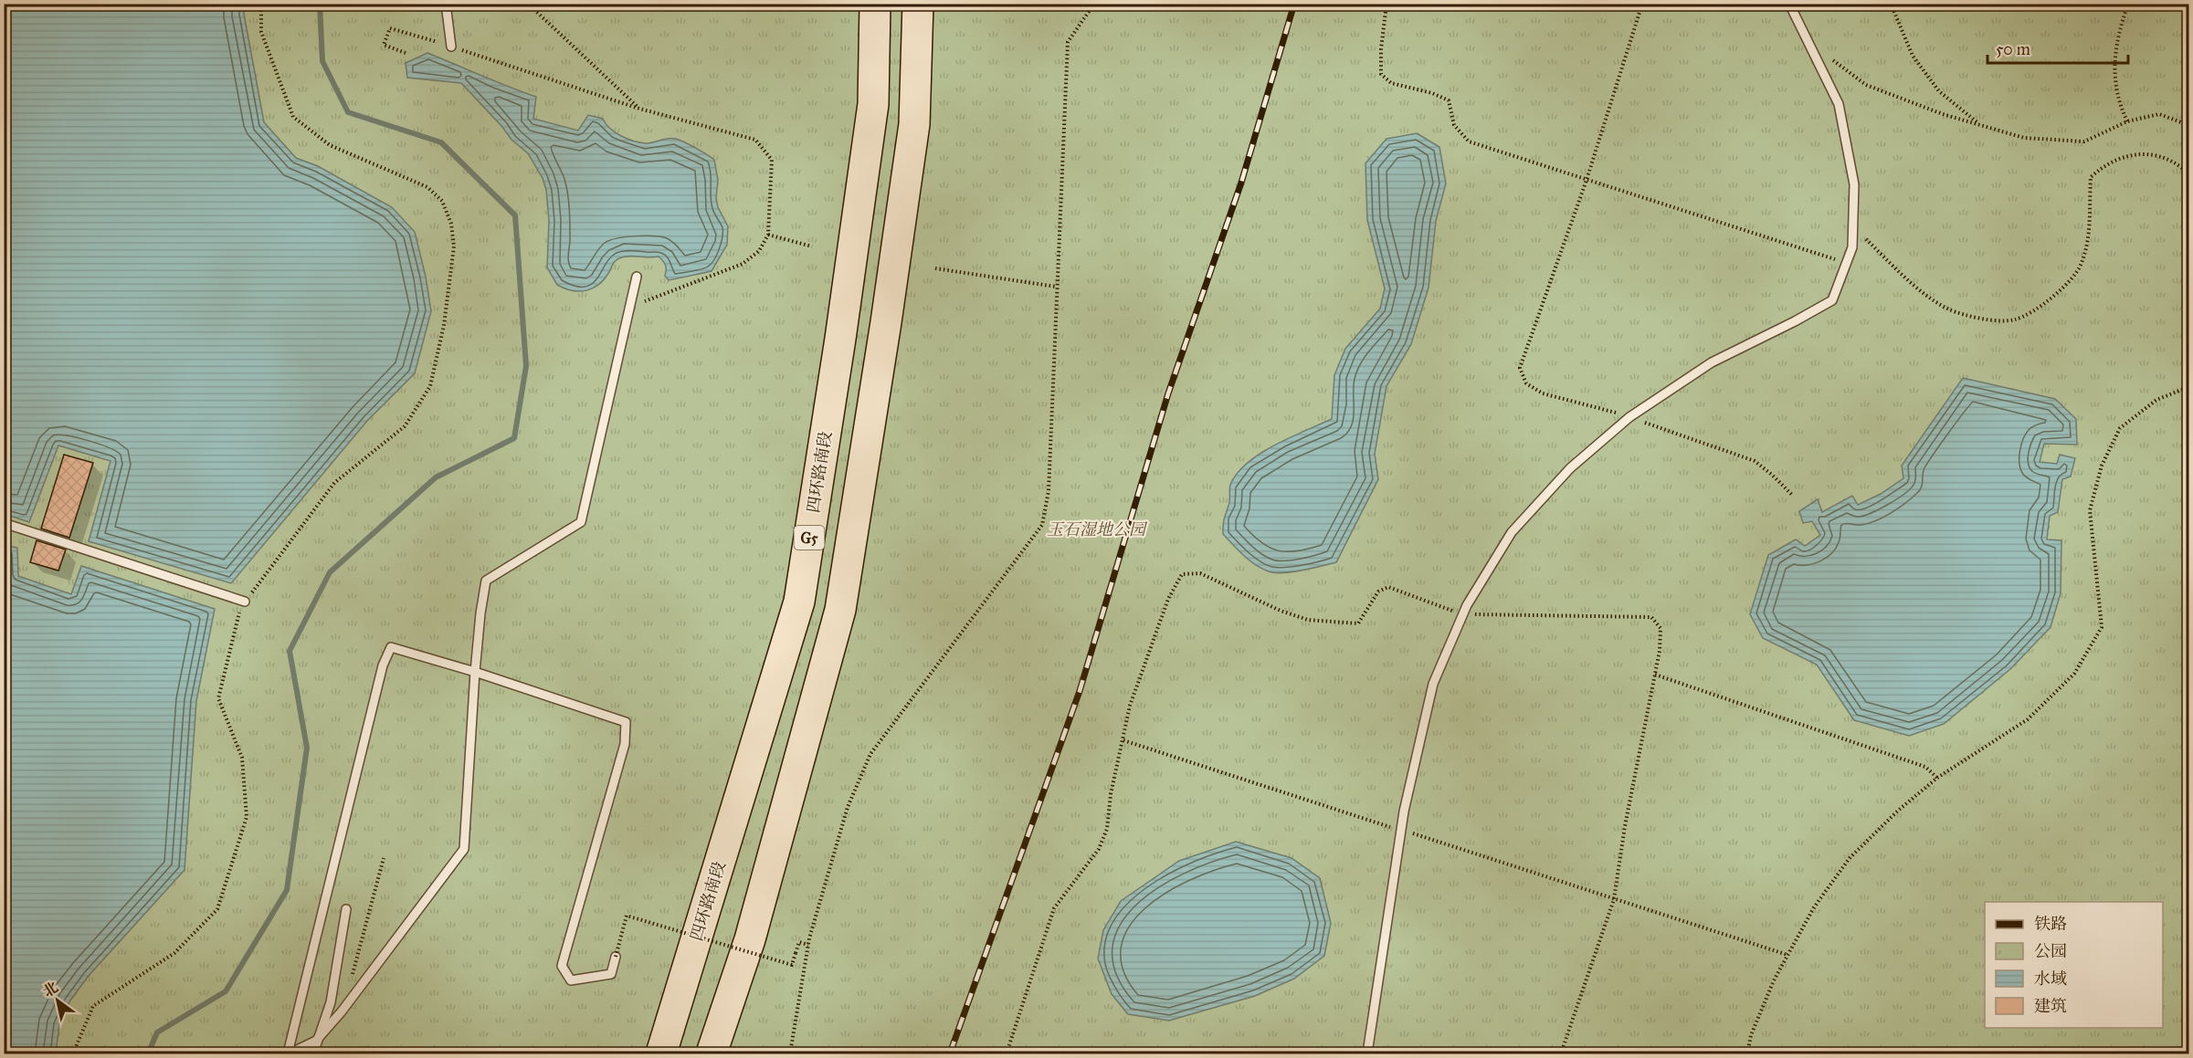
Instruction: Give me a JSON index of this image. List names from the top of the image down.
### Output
{
  "streets": {
    "highway": ["四环路南段", "G5"]
  },
  "parks": ["玉石湿地公园"],
  "legend": [
    "铁路",
    "公园",
    "水域",
    "建筑"
  ],
  "scale_bar": "50 m",
  "north": "top left"
}
